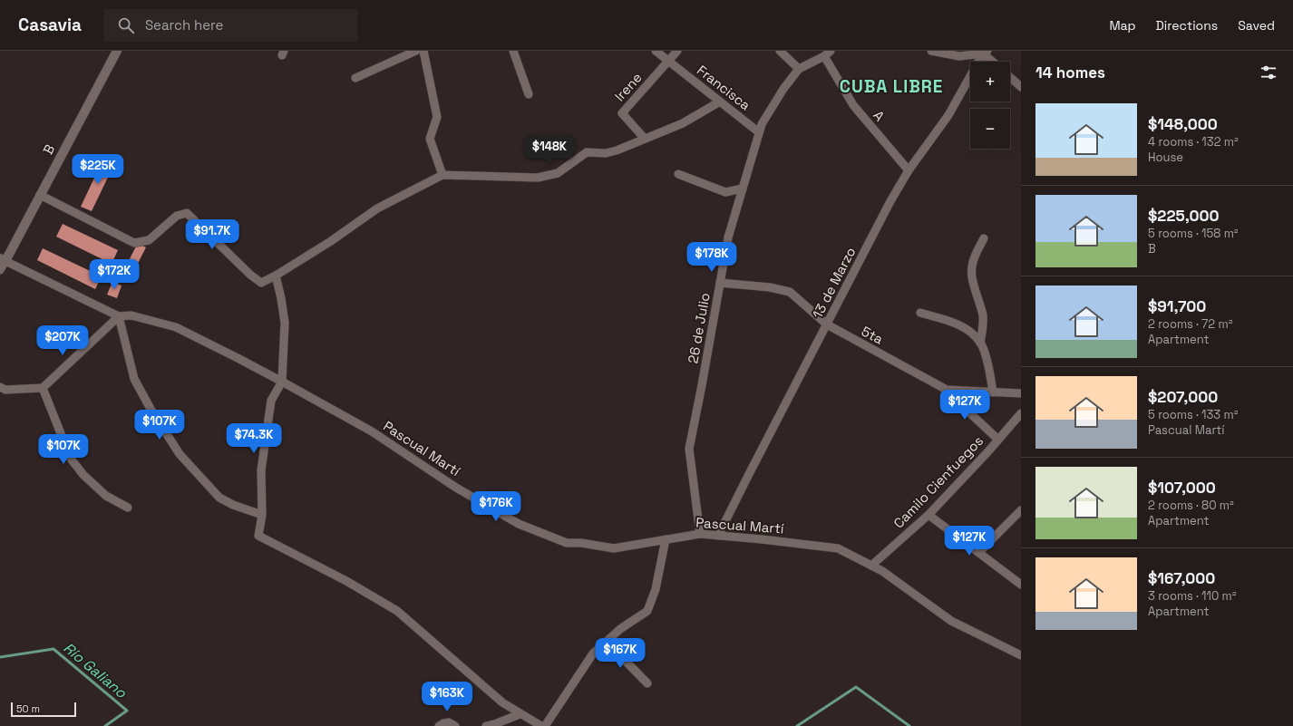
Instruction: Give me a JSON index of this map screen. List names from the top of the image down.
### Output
{
  "streets": {
    "street": [
      "Irene",
      "Francisca",
      "A",
      "B",
      "13 de Marzo",
      "26 de Julio",
      "5ta",
      "Pascual Martí",
      "Camilo Cienfuegos"
    ]
  },
  "crossings": [
    ["Irene", "Francisca"],
    ["Francisca", "26 de Julio"],
    ["A", "13 de Marzo"],
    ["A", "26 de Julio"],
    ["B", "Pascual Martí"],
    ["13 de Marzo", "5ta"],
    ["13 de Marzo", "Pascual Martí"],
    ["26 de Julio", "5ta"],
    ["26 de Julio", "Pascual Martí"],
    ["Pascual Martí", "Camilo Cienfuegos"]
  ],
  "districts": ["CUBA LIBRE"],
  "water": ["Río Galiano"],
  "scale_bar": "50 m",
  "page": {
    "header": "Casavia",
    "search": "Search here",
    "nav": ["Map", "Directions", "Saved"],
    "heading": "14 homes",
    "map_buttons": ["+", "−"],
    "list": [
      {
        "name": "$148,000",
        "note": "4 rooms · 132 m² · House"
      },
      {
        "name": "$225,000",
        "note": "5 rooms · 158 m² · B"
      },
      {
        "name": "$91,700",
        "note": "2 rooms · 72 m² · Apartment"
      },
      {
        "name": "$207,000",
        "note": "5 rooms · 133 m² · Pascual Martí"
      },
      {
        "name": "$107,000",
        "note": "2 rooms · 80 m² · Apartment"
      },
      {
        "name": "$167,000",
        "note": "3 rooms · 110 m² · Apartment"
      }
    ],
    "price": [
      "$148K",
      "$225K",
      "$91.7K",
      "$178K",
      "$172K",
      "$207K",
      "$127K",
      "$107K",
      "$74.3K",
      "$107K",
      "$176K",
      "$127K",
      "$167K",
      "$163K"
    ],
    "scale": "50 m"
  }
}
